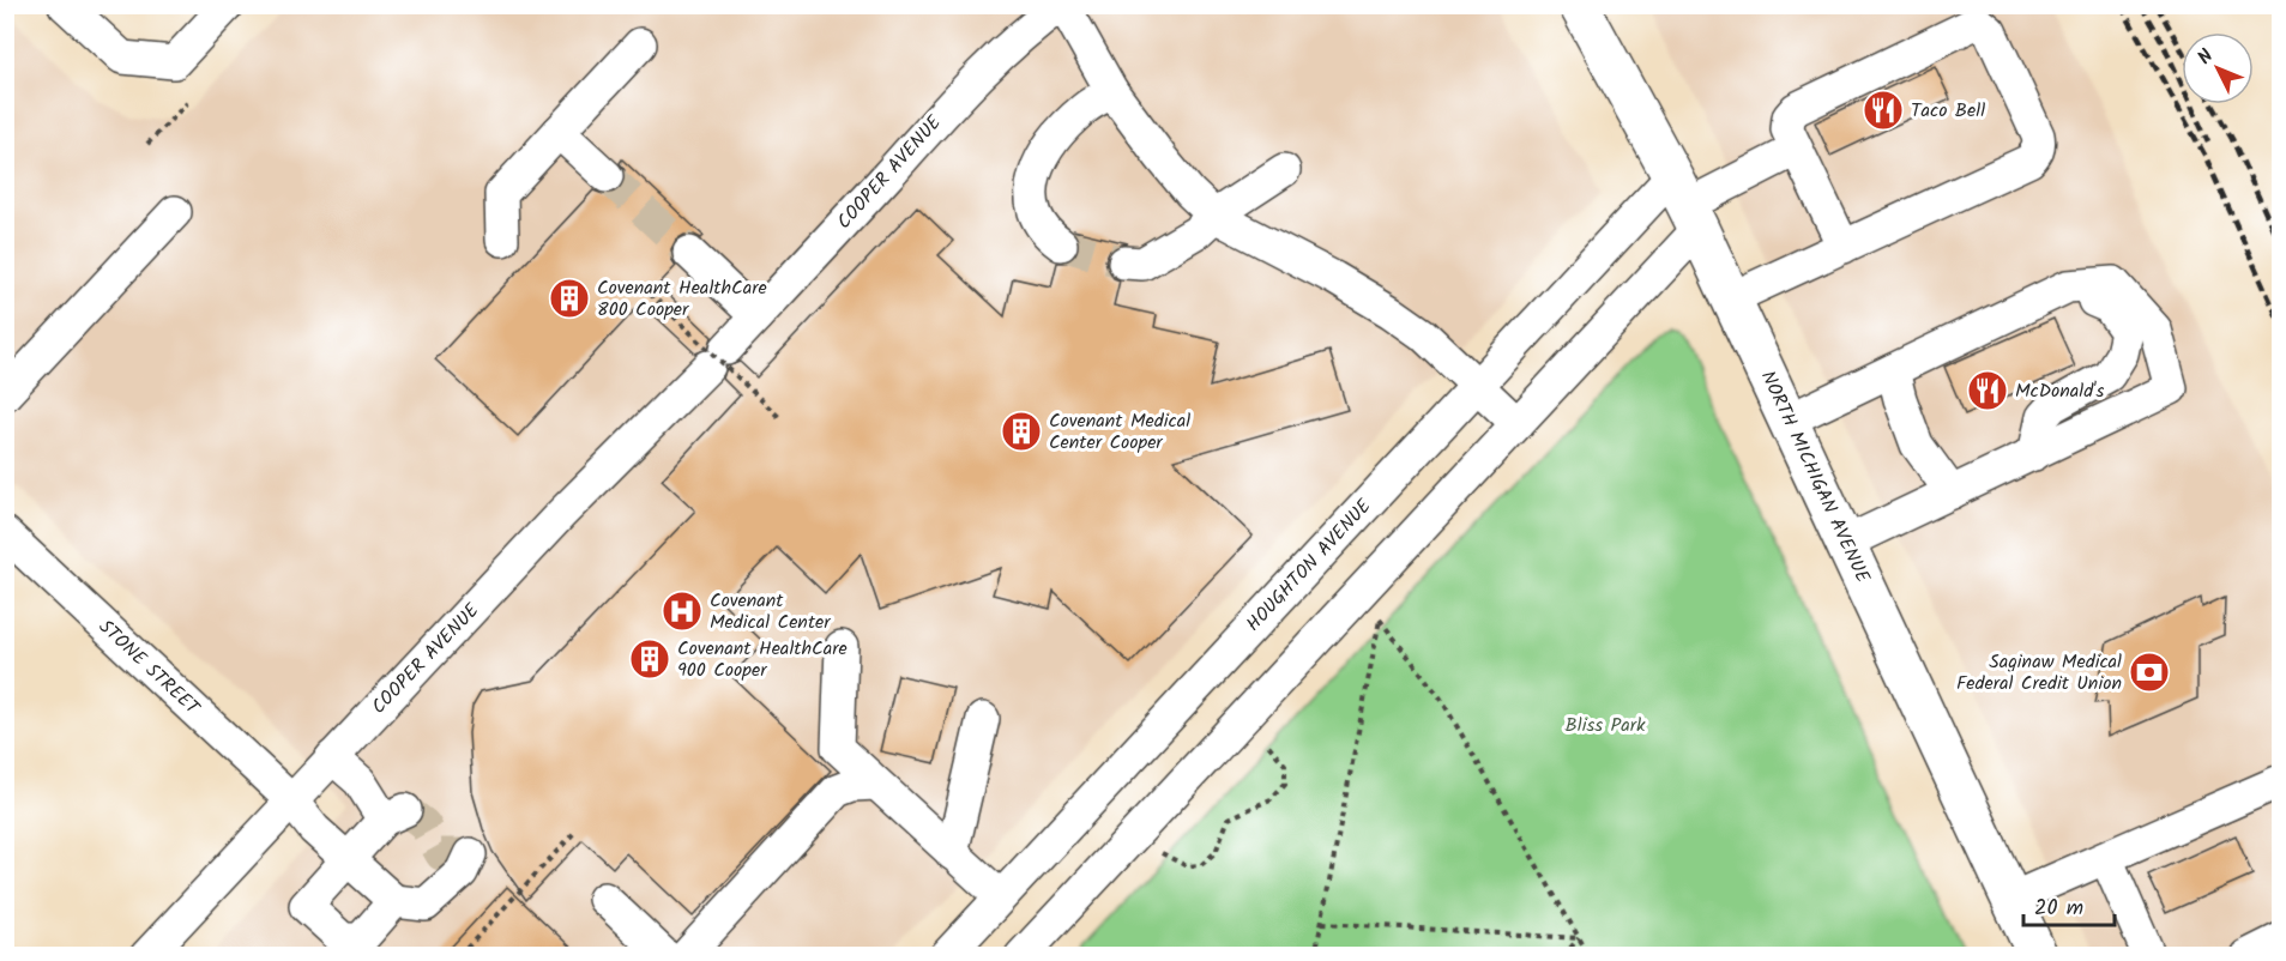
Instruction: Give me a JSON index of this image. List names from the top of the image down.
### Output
{
  "streets": {
    "main road": ["NORTH MICHIGAN AVENUE"],
    "street": ["COOPER AVENUE", "HOUGHTON AVENUE", "STONE STREET"]
  },
  "crossings": [
    ["COOPER AVENUE", "STONE STREET"],
    ["NORTH MICHIGAN AVENUE", "HOUGHTON AVENUE"]
  ],
  "parks": ["Bliss Park"],
  "places": {
    "restaurant": ["Taco Bell", "McDonald's"],
    "building": ["Covenant HealthCare 800 Cooper", "Covenant Medical Center Cooper", "Covenant HealthCare 900 Cooper"],
    "hospital": ["Covenant Medical Center"],
    "bank": ["Saginaw Medical Federal Credit Union"]
  },
  "scale_bar": "20 m",
  "north": "top left"
}
